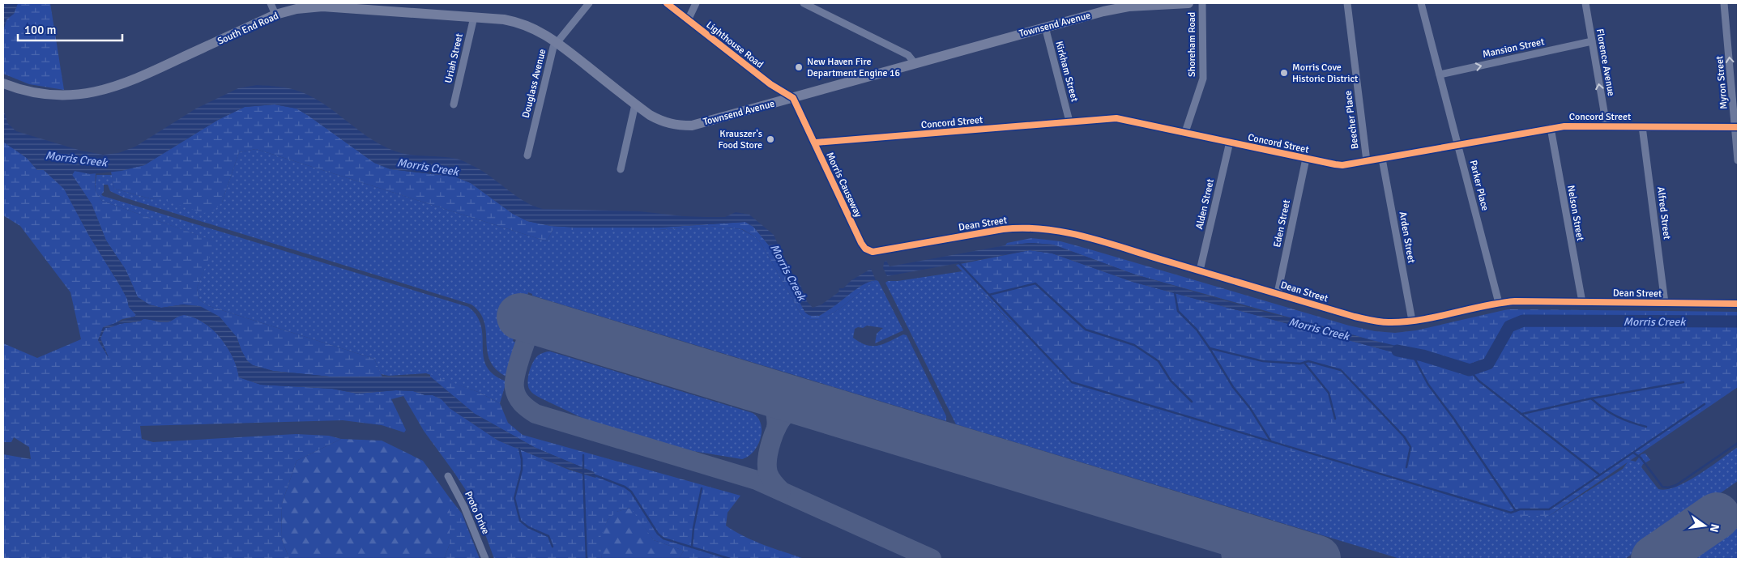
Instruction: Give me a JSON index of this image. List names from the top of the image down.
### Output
{
  "streets": {
    "main road": ["Townsend Avenue", "South End Road"],
    "street": [
      "Lighthouse Road",
      "Shoreham Road",
      "Mansion Street",
      "Uriah Street",
      "Florence Avenue",
      "Kirkham Street",
      "Myron Street",
      "Douglass Avenue",
      "Concord Street",
      "Beecher Place",
      "Morris Causeway",
      "Parker Place",
      "Alden Street",
      "Nelson Street",
      "Alfred Street",
      "Dean Street",
      "Eden Street",
      "Arden Street",
      "Proto Drive"
    ]
  },
  "crossings": [
    ["Townsend Avenue", "South End Road"],
    ["Townsend Avenue", "Lighthouse Road"],
    ["Townsend Avenue", "Kirkham Street"],
    ["Townsend Avenue", "Douglass Avenue"],
    ["Townsend Avenue", "Morris Causeway"],
    ["South End Road", "Uriah Street"],
    ["Lighthouse Road", "Morris Causeway"],
    ["Shoreham Road", "Concord Street"],
    ["Mansion Street", "Florence Avenue"],
    ["Mansion Street", "Parker Place"],
    ["Florence Avenue", "Concord Street"],
    ["Kirkham Street", "Concord Street"],
    ["Myron Street", "Concord Street"],
    ["Concord Street", "Beecher Place"],
    ["Concord Street", "Morris Causeway"],
    ["Concord Street", "Parker Place"],
    ["Concord Street", "Alden Street"],
    ["Concord Street", "Nelson Street"],
    ["Concord Street", "Alfred Street"],
    ["Concord Street", "Eden Street"],
    ["Concord Street", "Arden Street"],
    ["Morris Causeway", "Dean Street"],
    ["Parker Place", "Dean Street"],
    ["Alden Street", "Dean Street"],
    ["Nelson Street", "Dean Street"],
    ["Alfred Street", "Dean Street"],
    ["Dean Street", "Eden Street"],
    ["Dean Street", "Arden Street"]
  ],
  "one_way": ["Mansion Street", "Florence Avenue", "Myron Street"],
  "water": ["Morris Creek"],
  "places": ["New Haven Fire Department Engine 16", "Morris Cove Historic District", "Krauszer's Food Store"],
  "scale_bar": "100 m",
  "north": "right"
}
